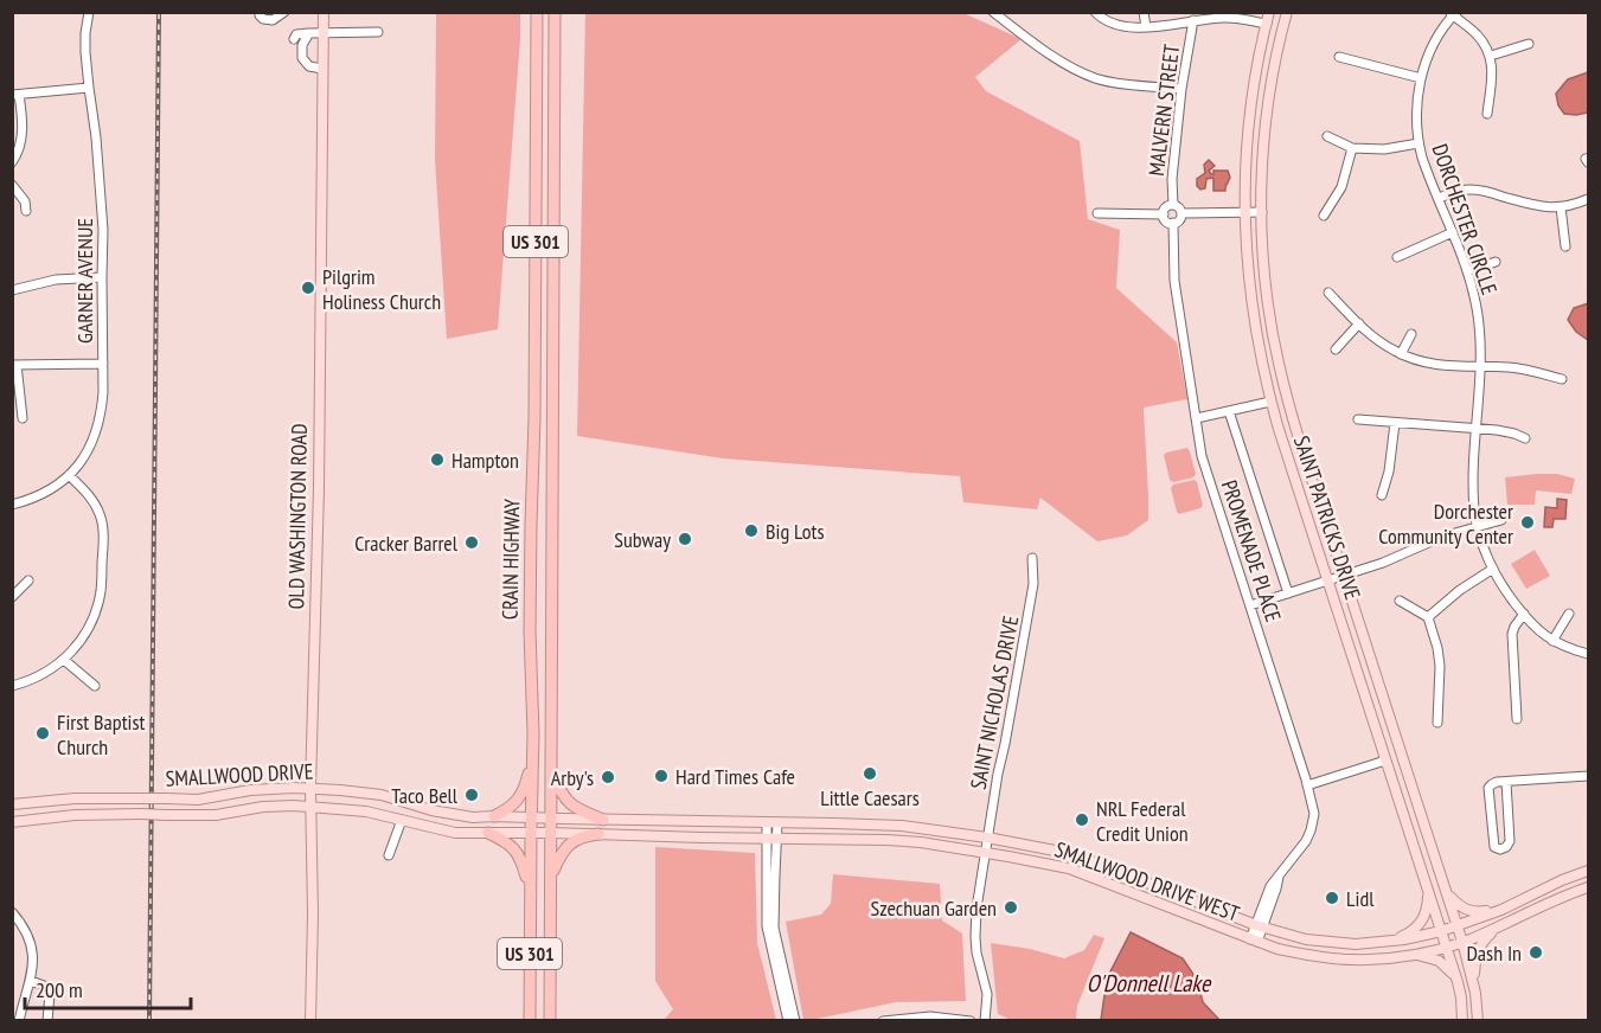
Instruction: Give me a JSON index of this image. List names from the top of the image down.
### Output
{
  "streets": {
    "highway": ["US 301", "CRAIN HIGHWAY"],
    "main road": [
      "OLD WASHINGTON ROAD",
      "SAINT PATRICKS DRIVE",
      "SMALLWOOD DRIVE",
      "SMALLWOOD DRIVE WEST"
    ],
    "street": [
      "MALVERN STREET",
      "DORCHESTER CIRCLE",
      "GARNER AVENUE",
      "PROMENADE PLACE",
      "SAINT NICHOLAS DRIVE"
    ]
  },
  "crossings": [
    ["MALVERN STREET", "PROMENADE PLACE"],
    ["OLD WASHINGTON ROAD", "SMALLWOOD DRIVE"],
    ["SAINT PATRICKS DRIVE", "SMALLWOOD DRIVE WEST"],
    ["PROMENADE PLACE", "SMALLWOOD DRIVE WEST"],
    ["CRAIN HIGHWAY", "SMALLWOOD DRIVE"],
    ["CRAIN HIGHWAY", "SMALLWOOD DRIVE WEST"],
    ["SAINT NICHOLAS DRIVE", "SMALLWOOD DRIVE WEST"],
    ["SMALLWOOD DRIVE", "SMALLWOOD DRIVE WEST"]
  ],
  "water": ["O'Donnell Lake"],
  "places": [
    "Pilgrim Holiness Church",
    "Hampton",
    "Dorchester Community Center",
    "Big Lots",
    "Subway",
    "Cracker Barrel",
    "First Baptist Church",
    "Little Caesars",
    "Hard Times Cafe",
    "Arby's",
    "Taco Bell",
    "NRL Federal Credit Union",
    "Lidl",
    "Szechuan Garden",
    "Dash In"
  ],
  "scale_bar": "200 m"
}
